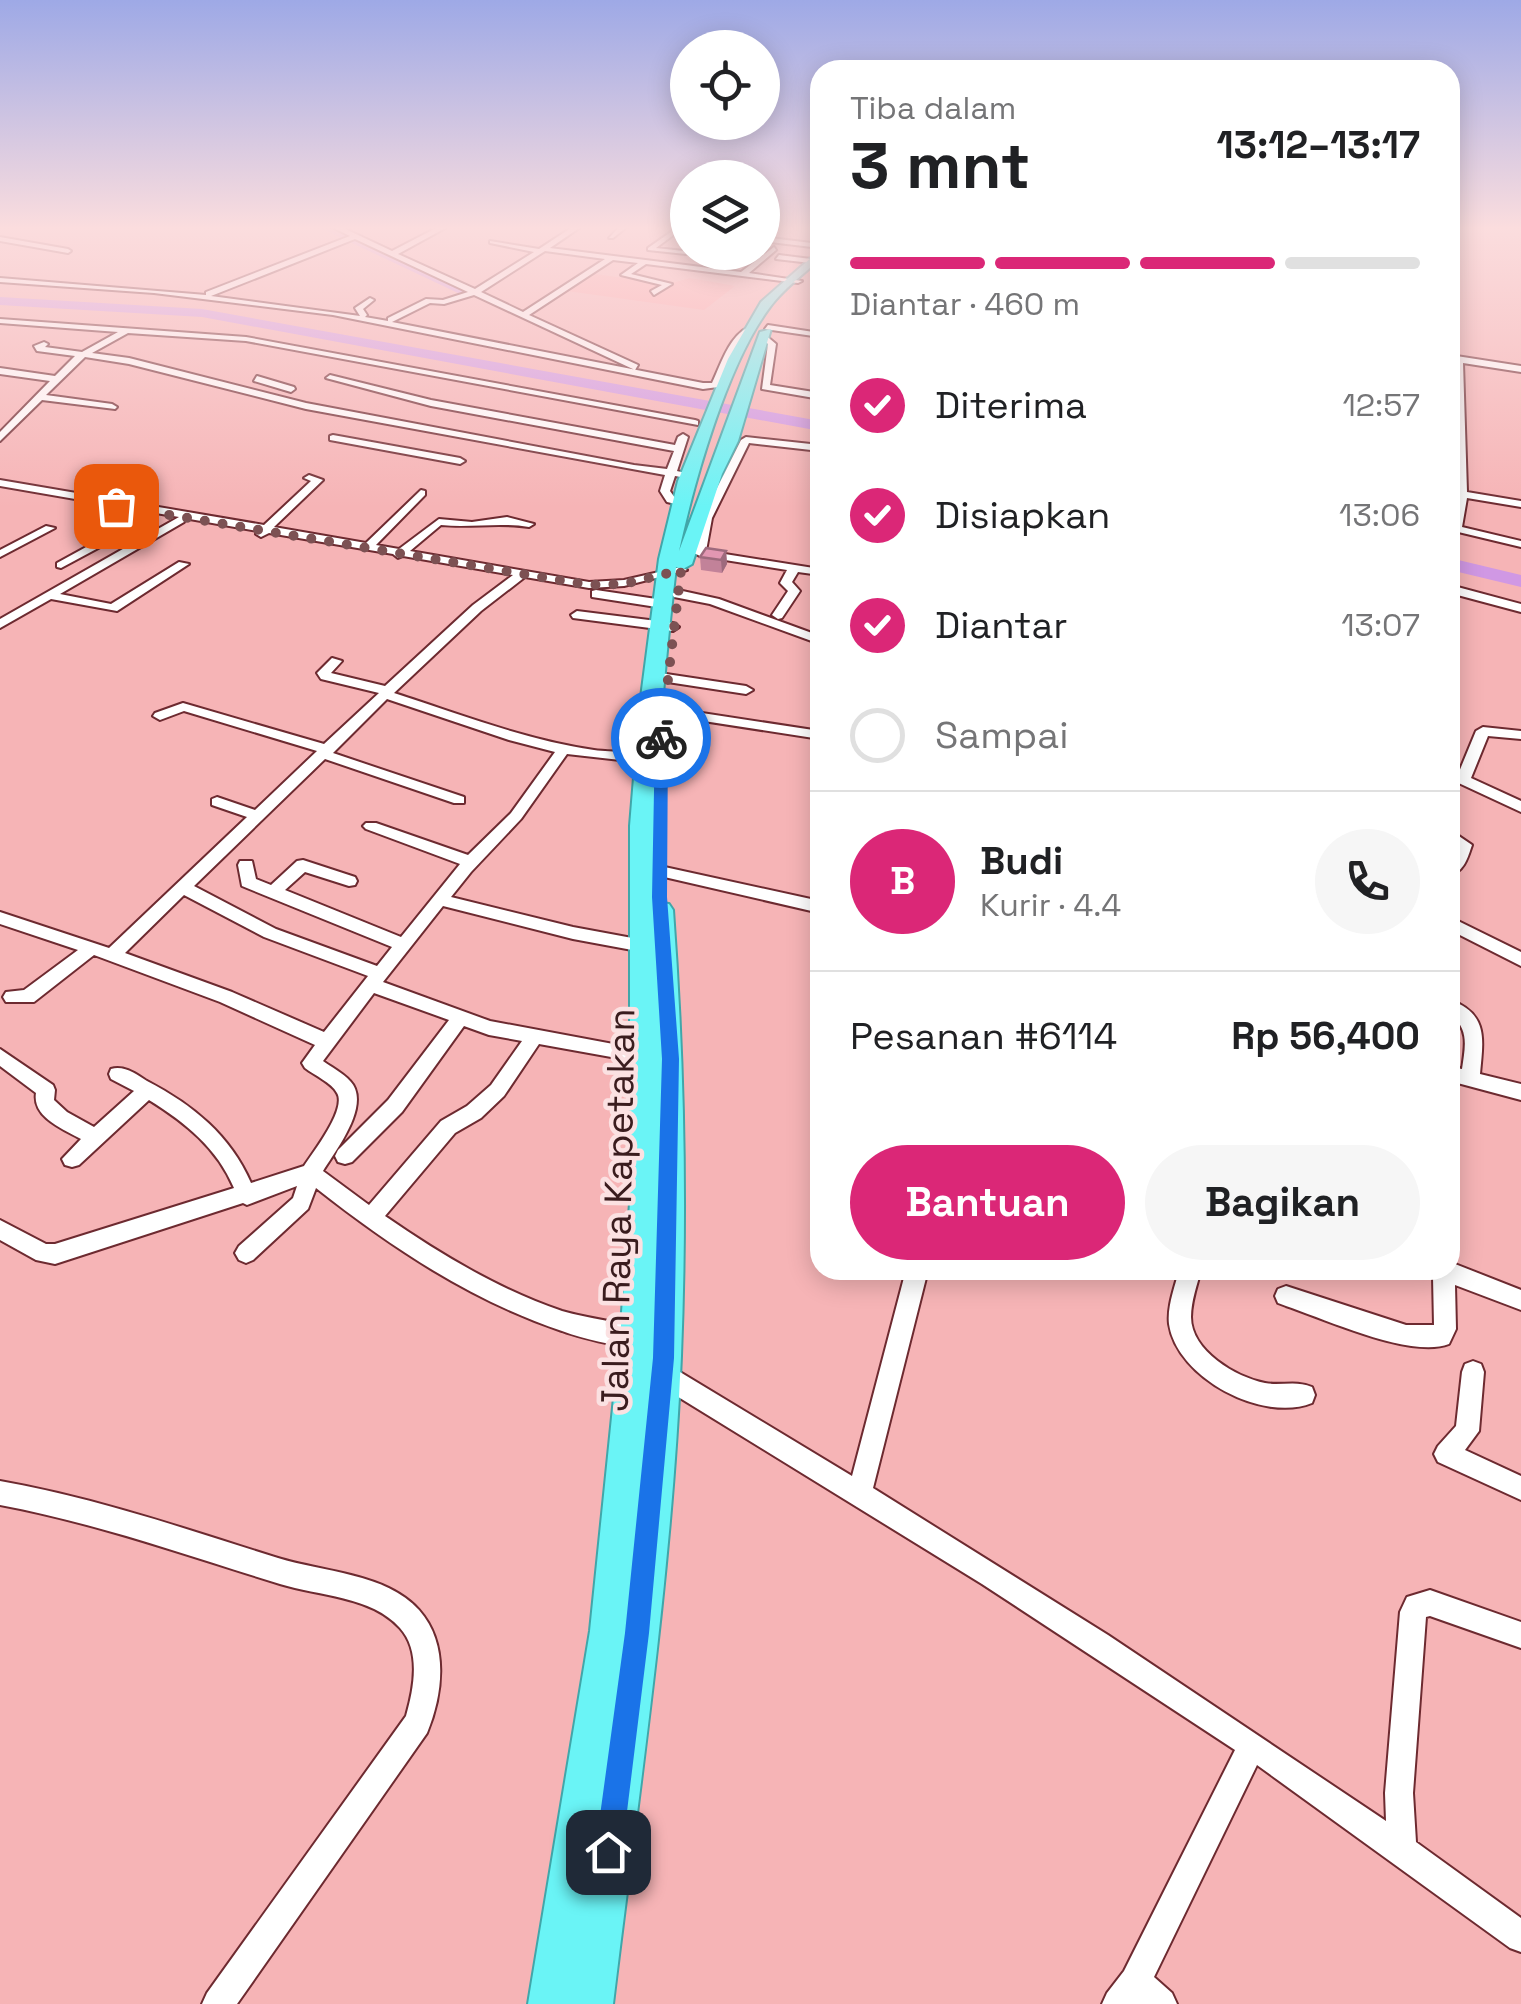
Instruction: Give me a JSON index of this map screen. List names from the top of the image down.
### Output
{
  "streets": {
    "highway": ["Jalan Raya Kapetakan"]
  },
  "page": {
    "heading": ["3 mnt", "Tiba dalam", "13:12–13:17"],
    "panel": [
      "Budi",
      "Kurir · 4.4",
      "Pesanan #6114",
      "Rp 56,400"
    ],
    "bar": "Diantar · 460 m",
    "list": [
      ["Diterima", "12:57"],
      ["Disiapkan", "13:06"],
      ["Diantar", "13:07"],
      "Sampai"
    ],
    "round": "B",
    "buttons": ["Bantuan", "Bagikan"]
  }
}
